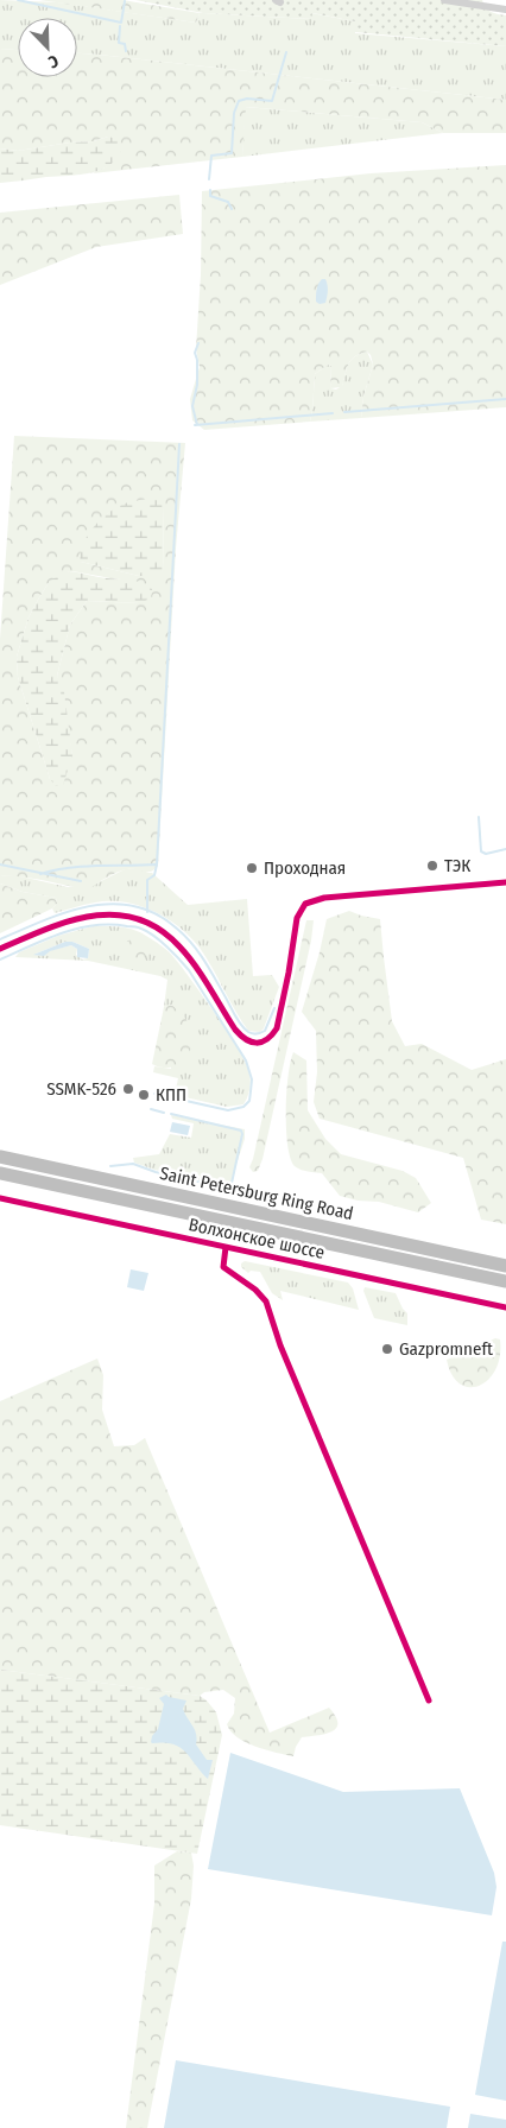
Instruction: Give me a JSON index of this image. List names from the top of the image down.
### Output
{
  "streets": {
    "highway": ["Saint Petersburg Ring Road"],
    "street": ["Волхонское шоссе"]
  },
  "places": [
    "ТЭК",
    "Проходная",
    "SSMK-526",
    "КПП",
    "Gazpromneft"
  ],
  "north": "bottom right"
}
